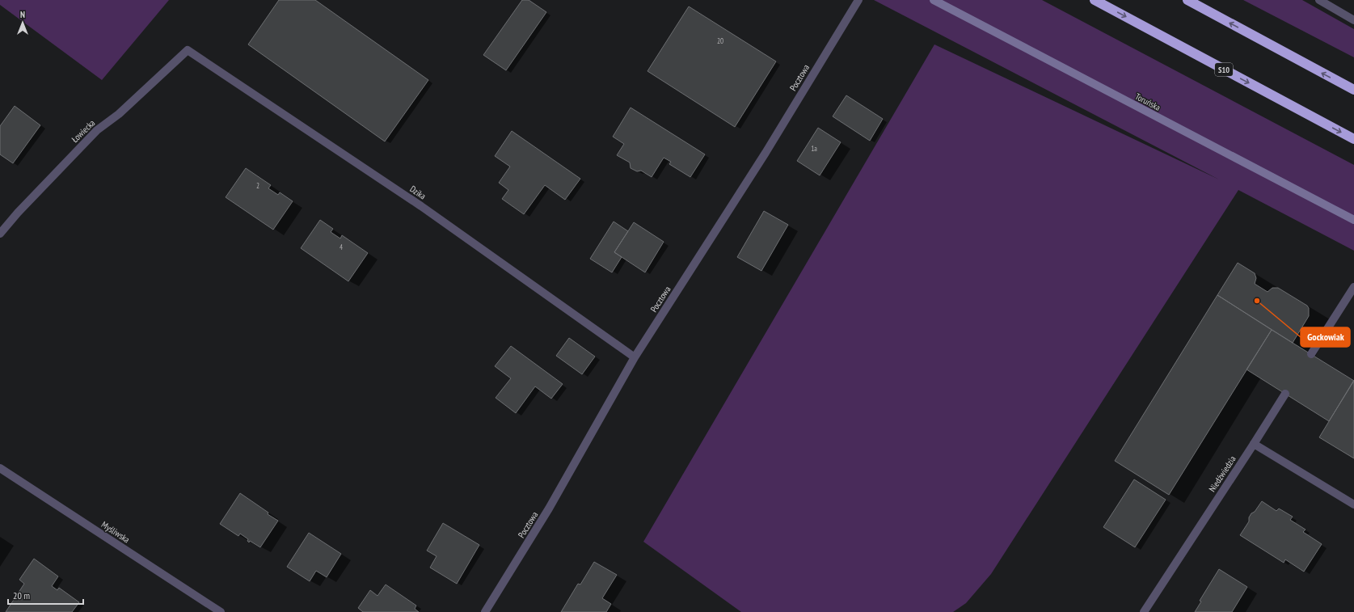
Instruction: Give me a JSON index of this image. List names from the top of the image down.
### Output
{
  "streets": {
    "highway": ["S10"],
    "street": [
      "Pocztowa",
      "Toruńska",
      "Łowiecka",
      "Dzika",
      "Niedźwiedzia",
      "Myśliwska"
    ]
  },
  "crossings": [
    ["Pocztowa", "Dzika"],
    ["Łowiecka", "Dzika"]
  ],
  "places": ["Gockowiak"],
  "house_numbers": [
    "20",
    "1a",
    "2",
    "4"
  ],
  "scale_bar": "20 m",
  "north": "top"
}
